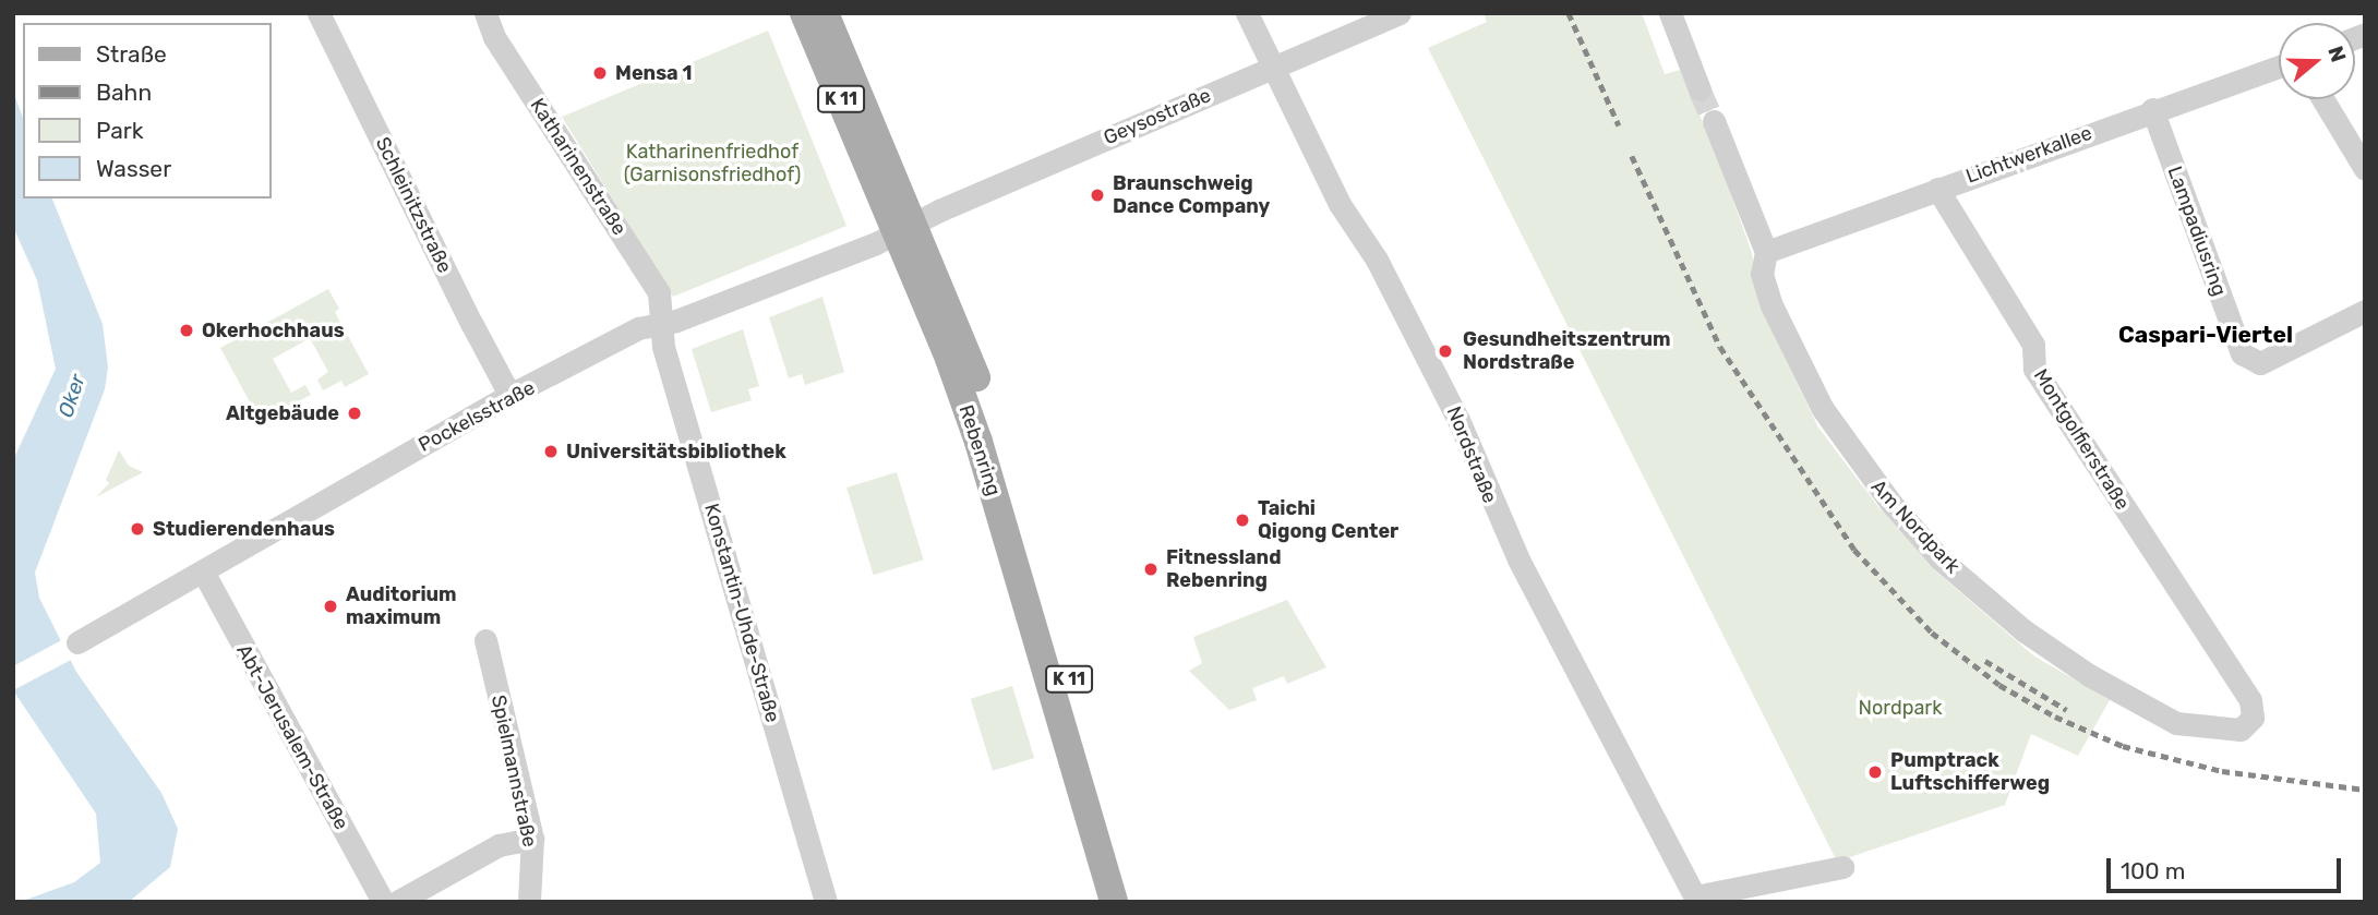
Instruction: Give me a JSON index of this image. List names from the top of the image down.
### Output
{
  "streets": {
    "main road": ["K 11", "Rebenring"],
    "street": [
      "Geysostraße",
      "Lichtwerkallee",
      "Katharinenstraße",
      "Schleinitzstraße",
      "Lampadiusring",
      "Pockelsstraße",
      "Montgolfierstraße",
      "Nordstraße",
      "Am Nordpark",
      "Konstantin-Uhde-Straße",
      "Abt-Jerusalem-Straße",
      "Spielmannstraße"
    ]
  },
  "crossings": [
    ["Geysostraße", "Pockelsstraße"],
    ["Geysostraße", "Rebenring"],
    ["Geysostraße", "Nordstraße"],
    ["Lichtwerkallee", "Lampadiusring"],
    ["Lichtwerkallee", "Montgolfierstraße"],
    ["Lichtwerkallee", "Am Nordpark"],
    ["Katharinenstraße", "Pockelsstraße"],
    ["Katharinenstraße", "Konstantin-Uhde-Straße"],
    ["Schleinitzstraße", "Pockelsstraße"],
    ["Pockelsstraße", "Rebenring"],
    ["Pockelsstraße", "Konstantin-Uhde-Straße"],
    ["Pockelsstraße", "Abt-Jerusalem-Straße"],
    ["Montgolfierstraße", "Am Nordpark"]
  ],
  "districts": ["Caspari-Viertel"],
  "water": ["Oker"],
  "parks": ["Katharinenfriedhof (Garnisonsfriedhof)", "Nordpark"],
  "places": [
    "Mensa 1",
    "Braunschweig Dance Company",
    "Okerhochhaus",
    "Gesundheitszentrum Nordstraße",
    "Altgebäude",
    "Universitätsbibliothek",
    "Taichi Qigong Center",
    "Studierendenhaus",
    "Fitnessland Rebenring",
    "Auditorium maximum",
    "Pumptrack Luftschifferweg"
  ],
  "legend": [
    "Straße",
    "Bahn",
    "Park",
    "Wasser"
  ],
  "scale_bar": "100 m",
  "north": "right"
}
